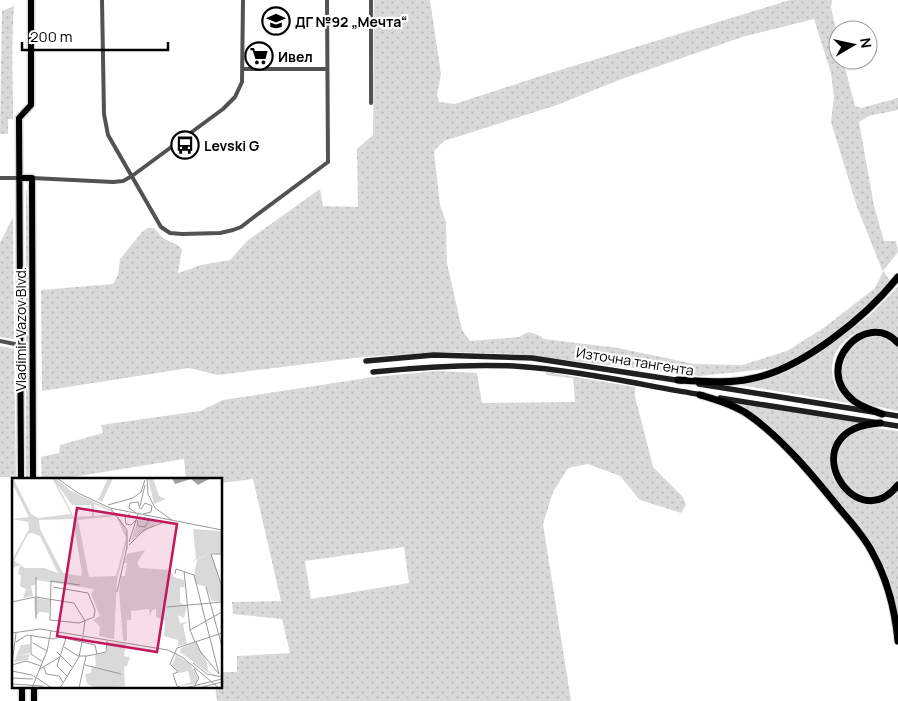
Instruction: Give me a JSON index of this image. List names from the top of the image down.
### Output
{
  "streets": {
    "main road": ["Vladimir Vazov Blvd."],
    "street": ["Източна тангента"]
  },
  "places": {
    "school or university": ["ДГ №92 „Мечта“"],
    "supermarket": ["Ивел"],
    "bus stop": ["Levski G"]
  },
  "scale_bar": "200 m",
  "north": "right"
}
